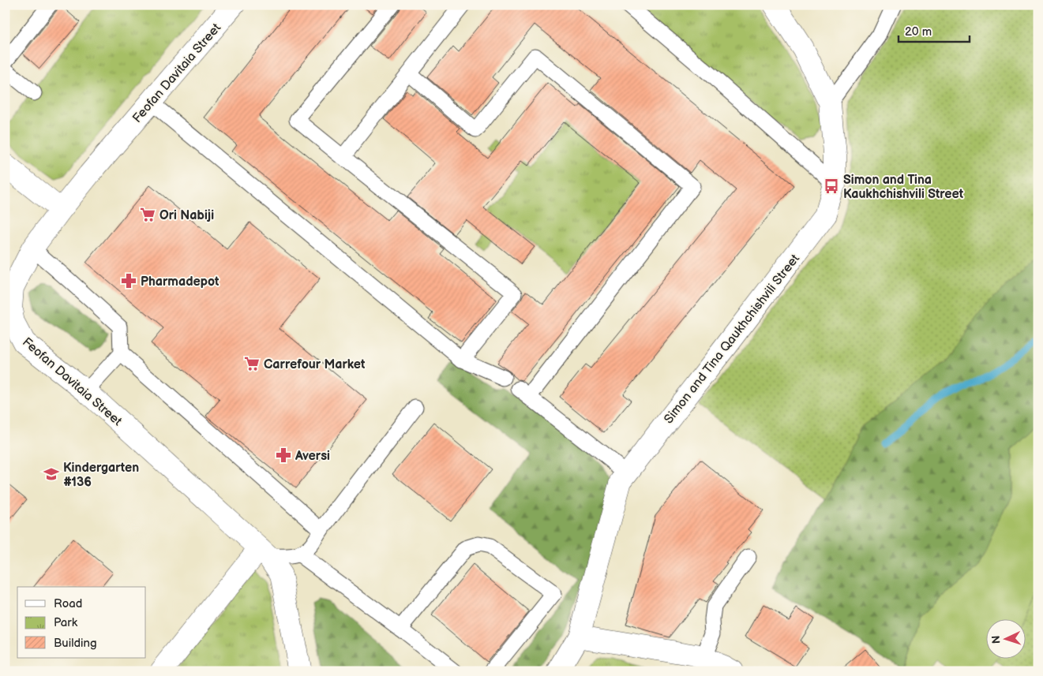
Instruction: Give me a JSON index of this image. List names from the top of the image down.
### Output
{
  "streets": {
    "street": ["Feofan Davitaia Street", "Simon and Tina Qaukhchishvili Street"]
  },
  "places": {
    "bus stop": ["Simon and Tina Kaukhchishvili Street"],
    "supermarket": ["Ori Nabiji", "Carrefour Market"],
    "pharmacy": ["Pharmadepot", "Aversi"],
    "school or university": ["Kindergarten #136"]
  },
  "legend": ["Road", "Park", "Building"],
  "scale_bar": "20 m",
  "north": "left"
}
